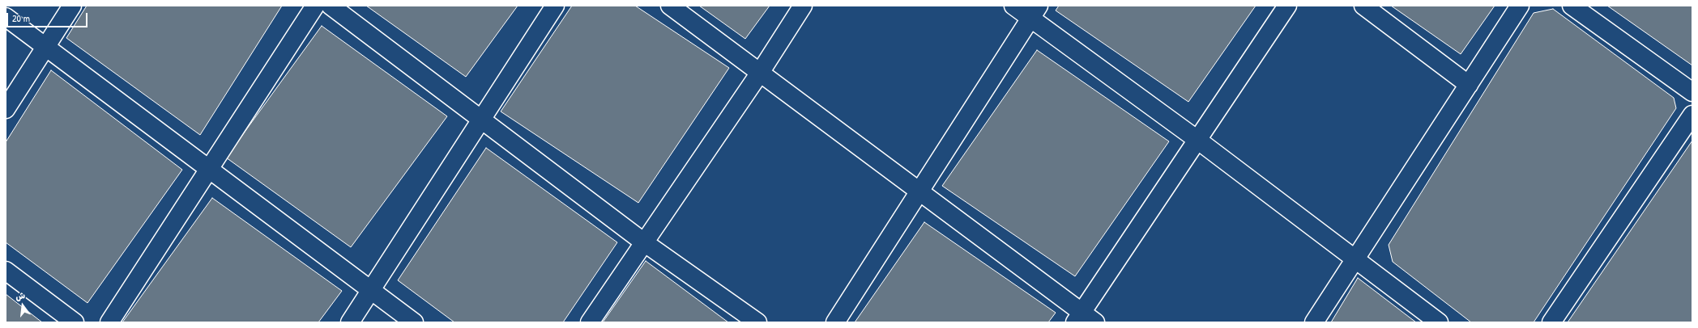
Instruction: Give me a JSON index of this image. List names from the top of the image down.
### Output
{
  "scale_bar": "20 m",
  "north": "top"
}
